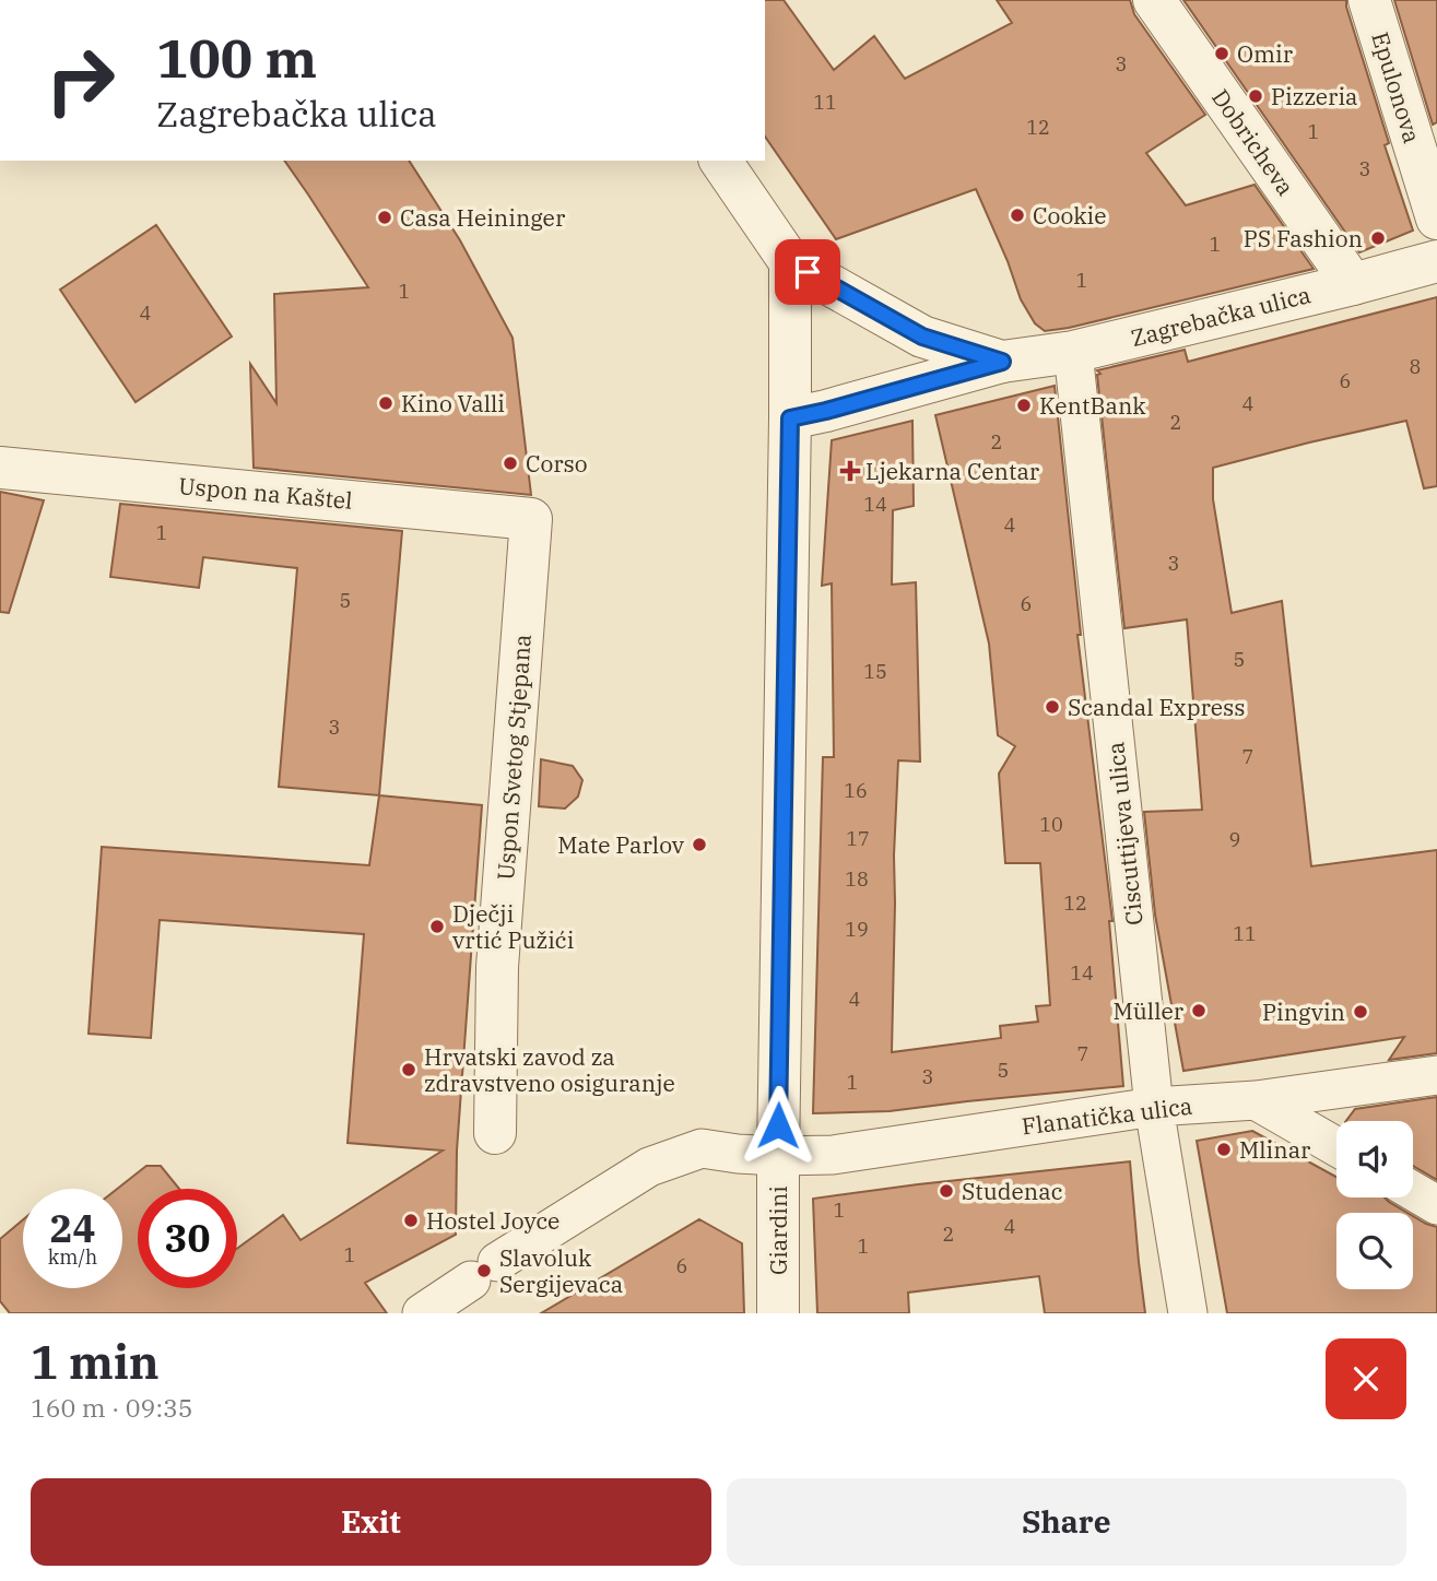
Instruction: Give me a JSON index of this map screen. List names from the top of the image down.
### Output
{
  "streets": {
    "street": [
      "Epulonova",
      "Dobricheva",
      "Zagrebačka ulica",
      "Uspon na Kaštel",
      "Uspon Svetog Stjepana",
      "Ciscuttijeva ulica",
      "Flanatička ulica",
      "Giardini"
    ]
  },
  "crossings": [
    ["Dobricheva", "Zagrebačka ulica"],
    ["Zagrebačka ulica", "Ciscuttijeva ulica"],
    ["Zagrebačka ulica", "Giardini"],
    ["Uspon na Kaštel", "Uspon Svetog Stjepana"],
    ["Ciscuttijeva ulica", "Flanatička ulica"],
    ["Flanatička ulica", "Giardini"]
  ],
  "places": {
    "other": [
      "Omir",
      "Pizzeria",
      "Cookie",
      "Casa Heininger",
      "PS Fashion",
      "Kino Valli",
      "KentBank",
      "Corso",
      "Scandal Express",
      "Mate Parlov",
      "Dječji vrtić Pužići",
      "Müller",
      "Pingvin",
      "Hrvatski zavod za zdravstveno osiguranje",
      "Mlinar",
      "Studenac",
      "Hostel Joyce",
      "Slavoluk Sergijevaca"
    ],
    "health": ["Ljekarna Centar"]
  },
  "house_numbers": [
    "3",
    "11",
    "12",
    "1",
    "3",
    "1",
    "1",
    "1",
    "4",
    "8",
    "6",
    "4",
    "2",
    "2",
    "14",
    "4",
    "1",
    "3",
    "5",
    "6",
    "5",
    "15",
    "3",
    "7",
    "16",
    "10",
    "17",
    "9",
    "18",
    "12",
    "19",
    "11",
    "14",
    "4",
    "7",
    "5",
    "3",
    "1",
    "1",
    "4",
    "2",
    "1",
    "1",
    "6"
  ],
  "page": {
    "turn": ["100 m", "Zagrebačka ulica"],
    "speed": "24 km/h",
    "limit": "30",
    "heading": ["1 min", "160 m · 09:35"],
    "buttons": ["Exit", "Share"]
  }
}
